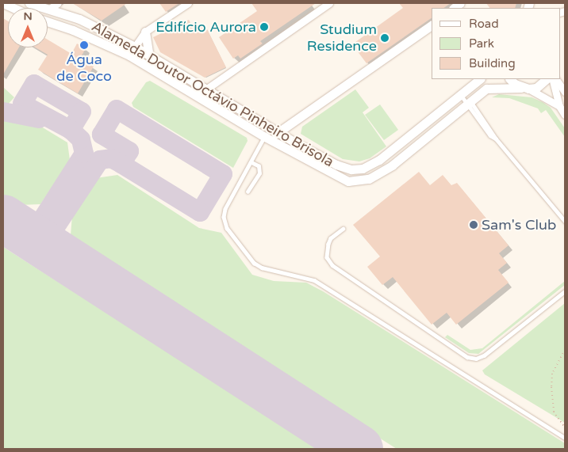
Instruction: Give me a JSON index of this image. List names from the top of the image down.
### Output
{
  "streets": {
    "street": ["Alameda Doutor Octávio Pinheiro Brisola"]
  },
  "places": [
    "Edifício Aurora",
    "Studium Residence",
    "Água de Coco",
    "Sam's Club"
  ],
  "legend": ["Road", "Park", "Building"],
  "north": "top"
}
